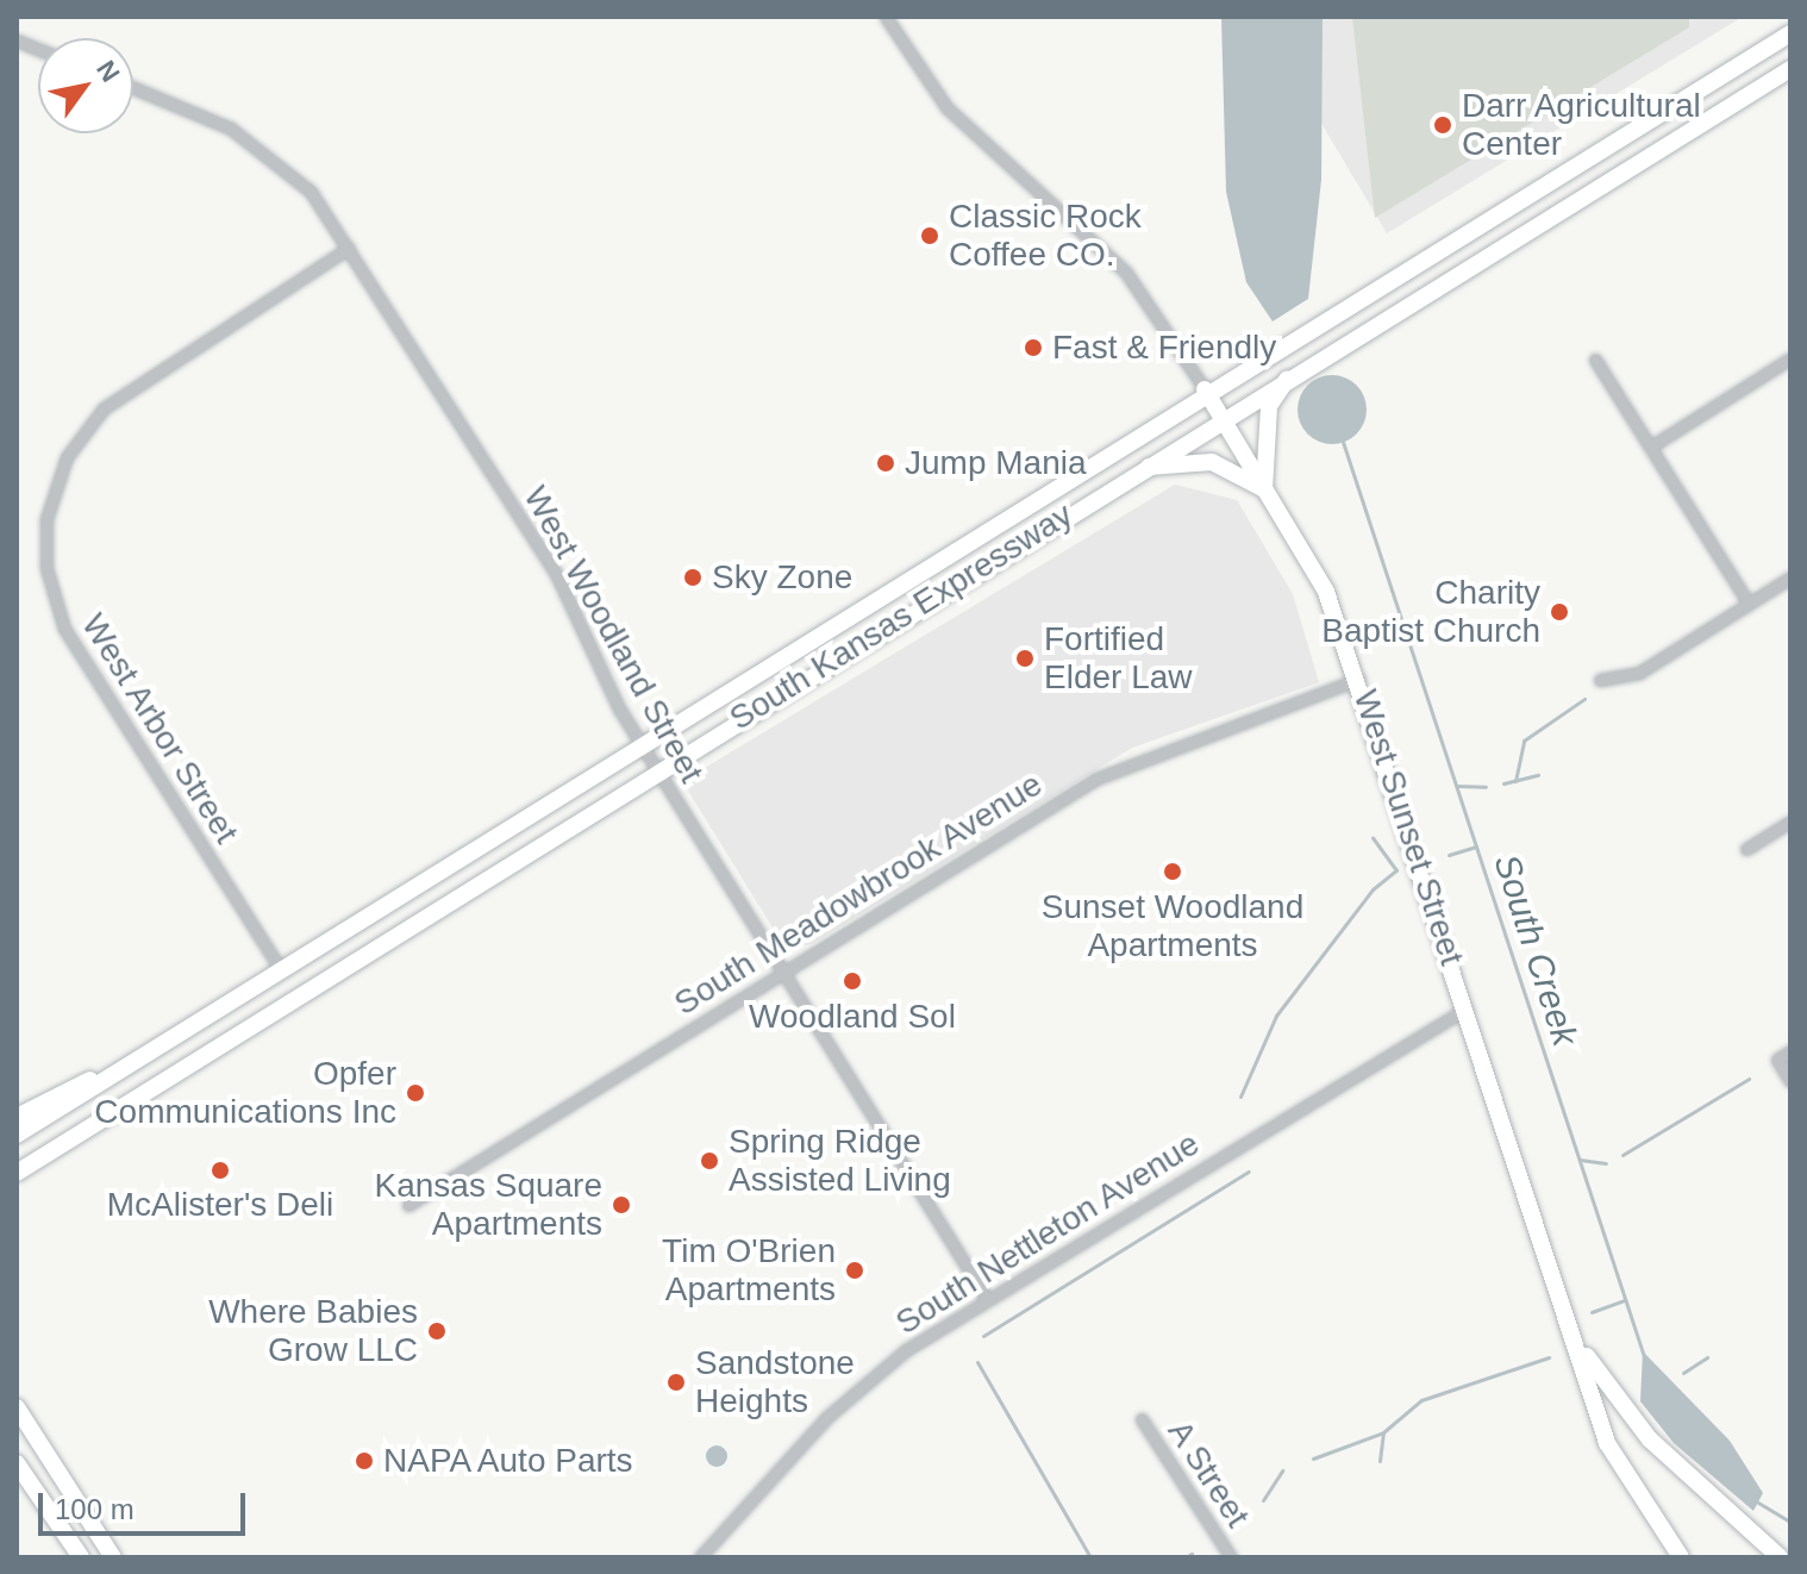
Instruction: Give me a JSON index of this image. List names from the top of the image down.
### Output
{
  "streets": {
    "main road": ["South Kansas Expressway", "West Sunset Street"],
    "street": [
      "West Woodland Street",
      "West Arbor Street",
      "South Meadowbrook Avenue",
      "South Nettleton Avenue",
      "A Street"
    ]
  },
  "crossings": [
    ["South Kansas Expressway", "West Woodland Street"],
    ["South Kansas Expressway", "West Arbor Street"],
    ["South Kansas Expressway", "West Sunset Street"],
    ["West Woodland Street", "West Arbor Street"],
    ["West Woodland Street", "South Meadowbrook Avenue"],
    ["West Woodland Street", "South Nettleton Avenue"],
    ["West Sunset Street", "South Meadowbrook Avenue"],
    ["West Sunset Street", "South Nettleton Avenue"]
  ],
  "water": ["South Creek"],
  "places": [
    "Darr Agricultural Center",
    "Classic Rock Coffee CO.",
    "Fast & Friendly",
    "Jump Mania",
    "Sky Zone",
    "Charity Baptist Church",
    "Fortified Elder Law",
    "Sunset Woodland Apartments",
    "Woodland Sol",
    "Opfer Communications Inc",
    "Spring Ridge Assisted Living",
    "McAlister's Deli",
    "Kansas Square Apartments",
    "Tim O'Brien Apartments",
    "Where Babies Grow LLC",
    "Sandstone Heights",
    "NAPA Auto Parts"
  ],
  "scale_bar": "100 m",
  "north": "top right"
}
